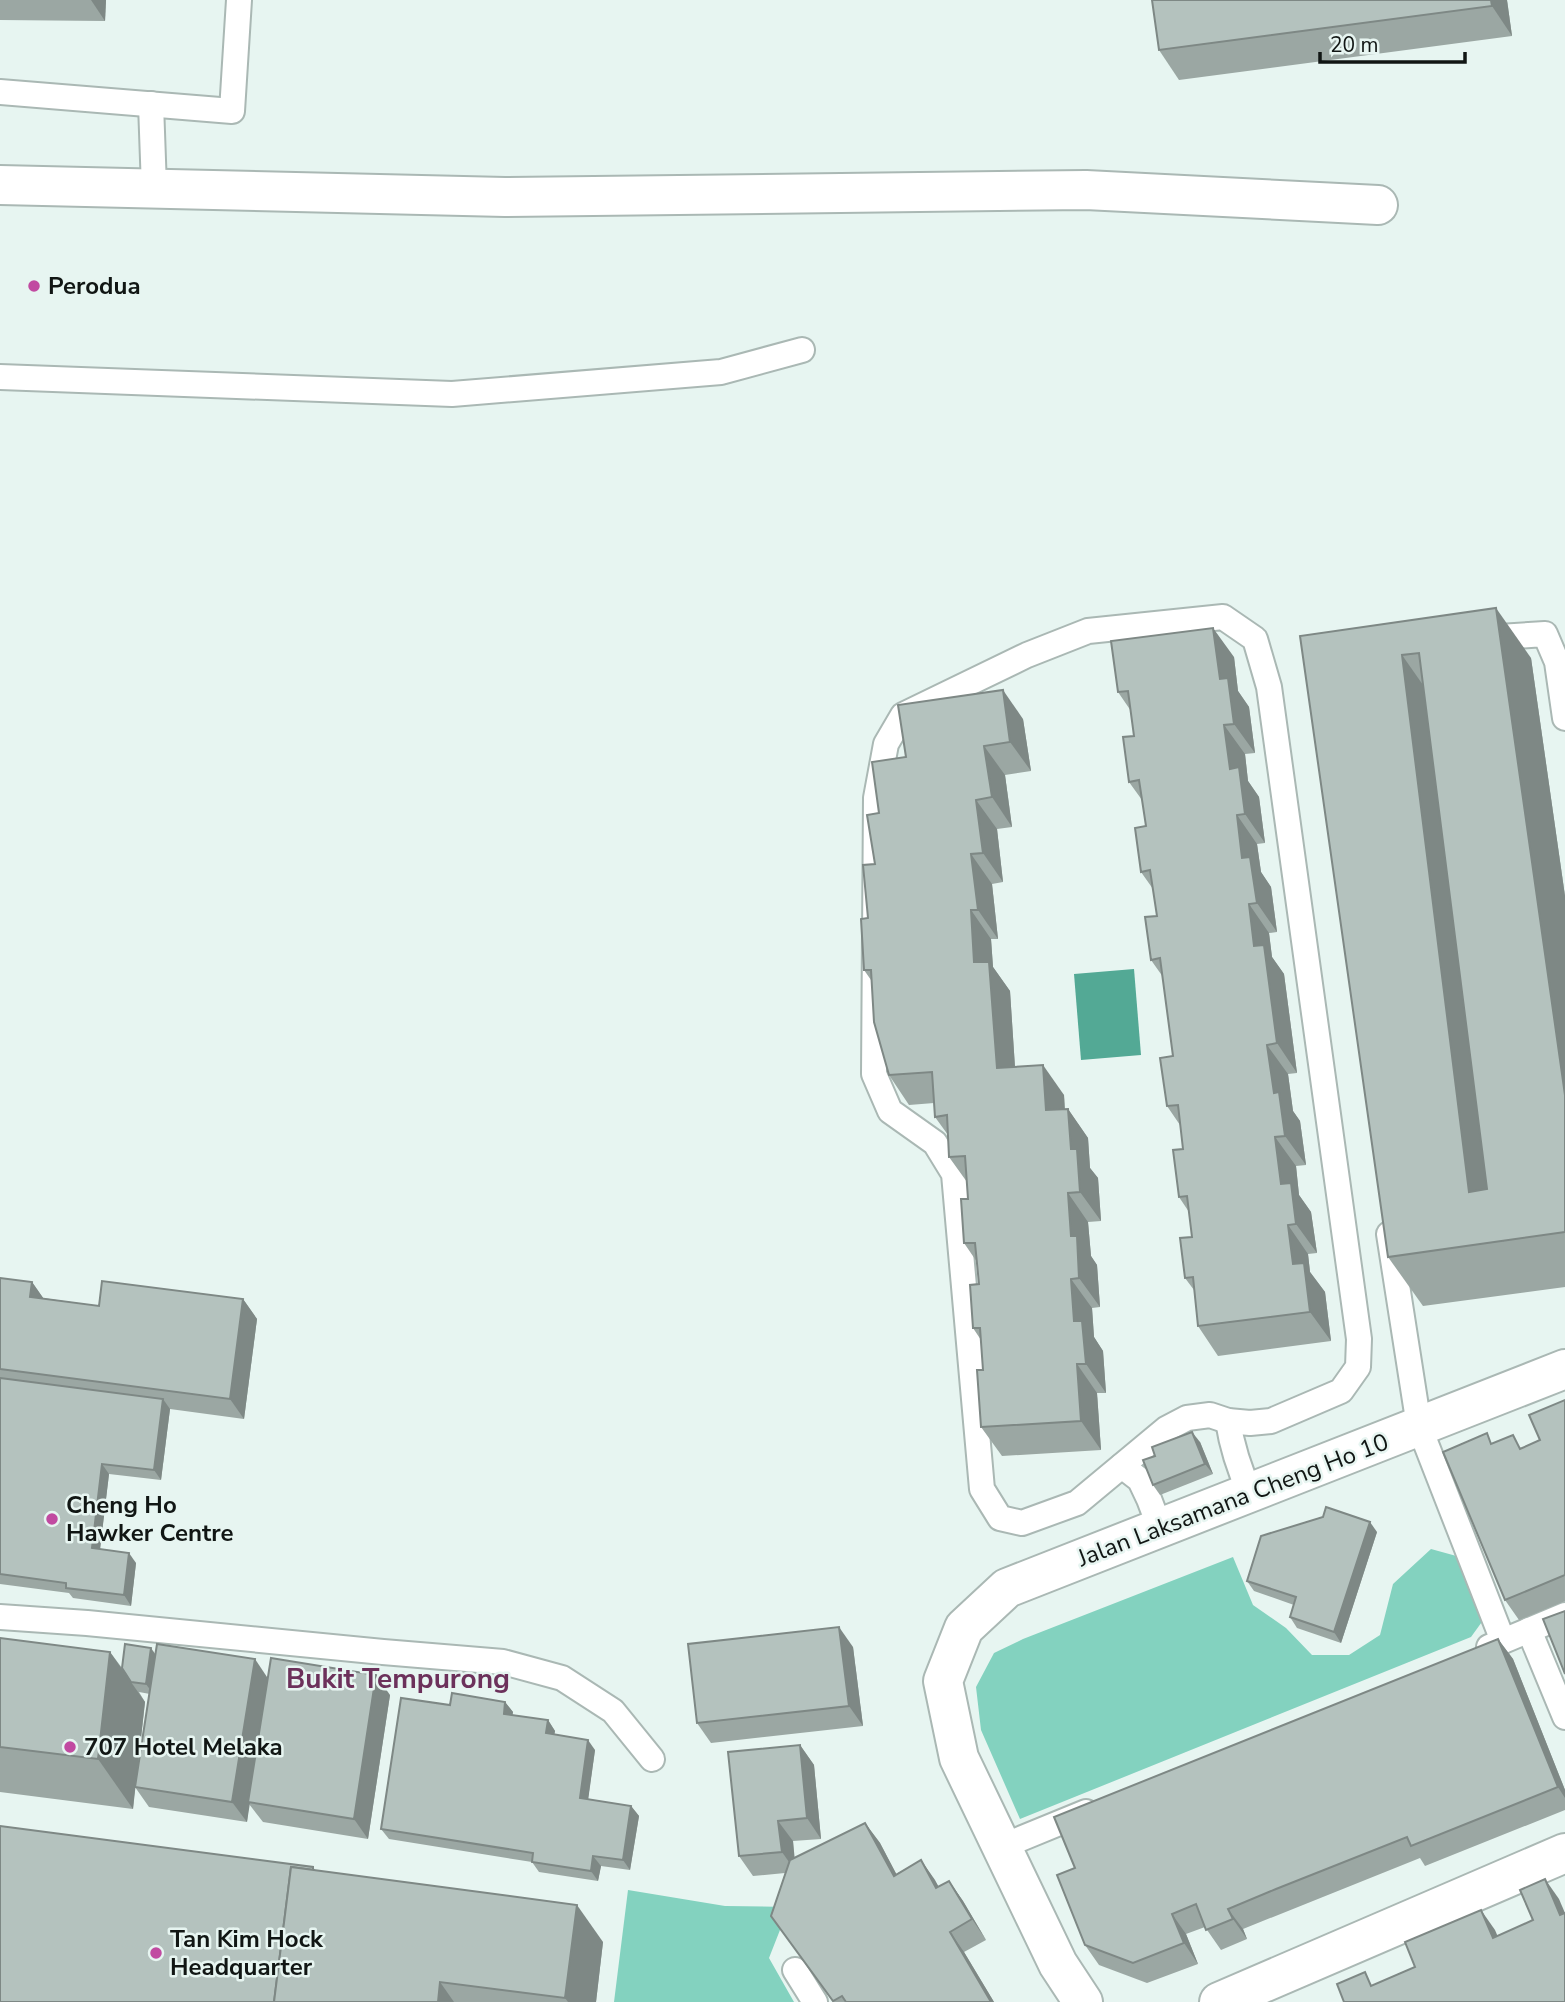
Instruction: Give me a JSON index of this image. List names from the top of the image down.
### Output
{
  "streets": {
    "street": ["Jalan Laksamana Cheng Ho 10"]
  },
  "districts": ["Bukit Tempurong"],
  "places": [
    "Perodua",
    "Cheng Ho Hawker Centre",
    "707 Hotel Melaka",
    "Tan Kim Hock Headquarter"
  ],
  "scale_bar": "20 m"
}
